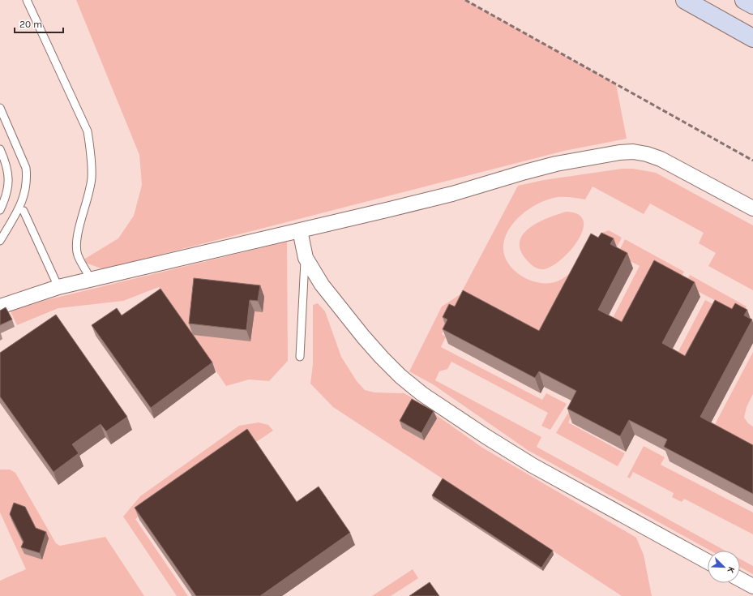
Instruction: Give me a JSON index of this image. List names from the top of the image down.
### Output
{
  "scale_bar": "20 m",
  "north": "bottom right"
}
